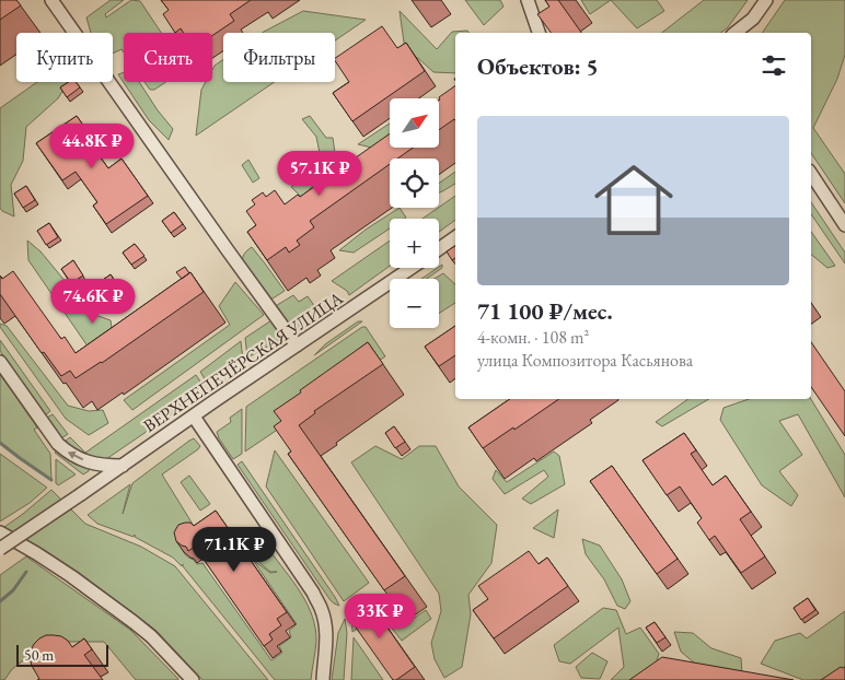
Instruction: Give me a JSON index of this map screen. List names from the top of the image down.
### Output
{
  "streets": {
    "street": ["ВЕРХНЕПЕЧЁРСКАЯ УЛИЦА"]
  },
  "scale_bar": "50 m",
  "north": "top right",
  "page": {
    "chip": ["Купить", "Снять", "Фильтры"],
    "heading": "Объектов: 5",
    "map_buttons": ["+", "−"],
    "list": [
      {
        "name": "71 100 ₽/мес.",
        "note": "4-комн. · 108 m² · улица Композитора Касьянова"
      }
    ],
    "price": [
      "44.8K ₽",
      "57.1K ₽",
      "74.6K ₽",
      "71.1K ₽",
      "33K ₽"
    ],
    "scale": "50 m"
  }
}
